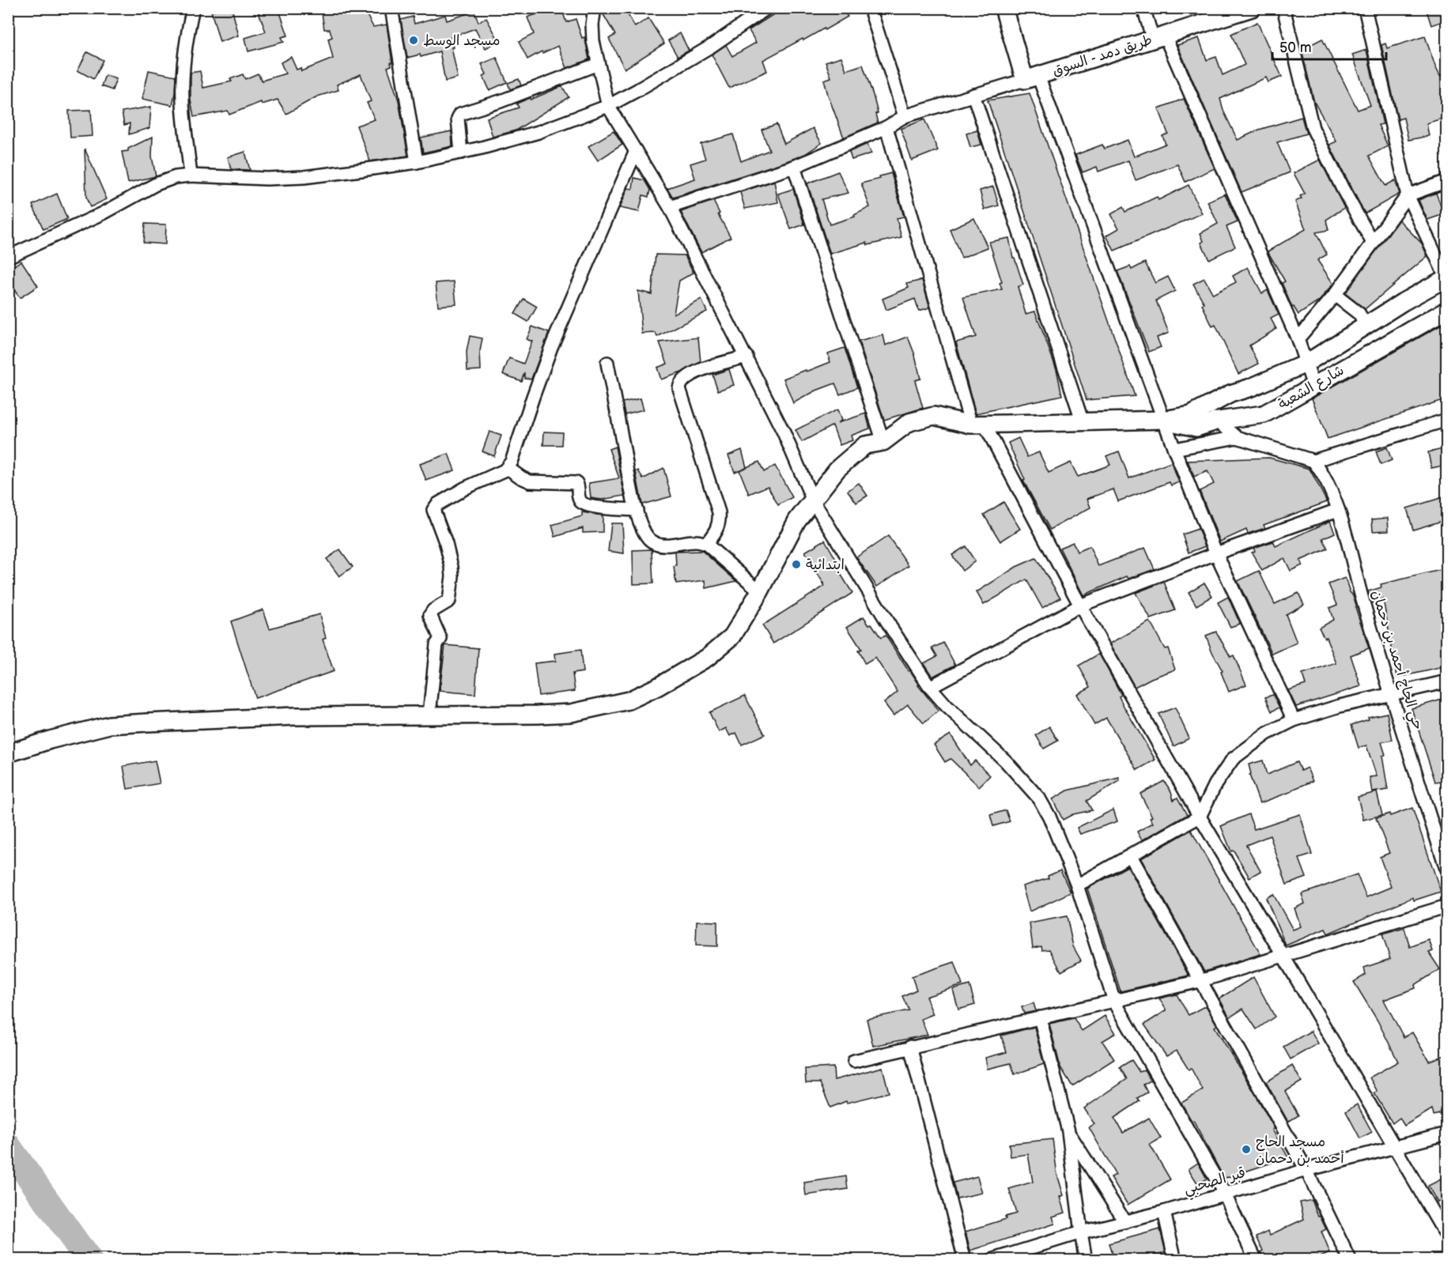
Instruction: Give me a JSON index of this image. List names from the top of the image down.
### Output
{
  "streets": {
    "street": [
      "طريق دمد - السوق",
      "شارع الشعبة",
      "حي الحاج أحمد بن دحمان",
      "قبر الصحبي"
    ]
  },
  "places": ["مسجد الوسط", "ابتدائية", "مسجد الحاج أحمد بن دحمان"],
  "scale_bar": "50 m"
}
